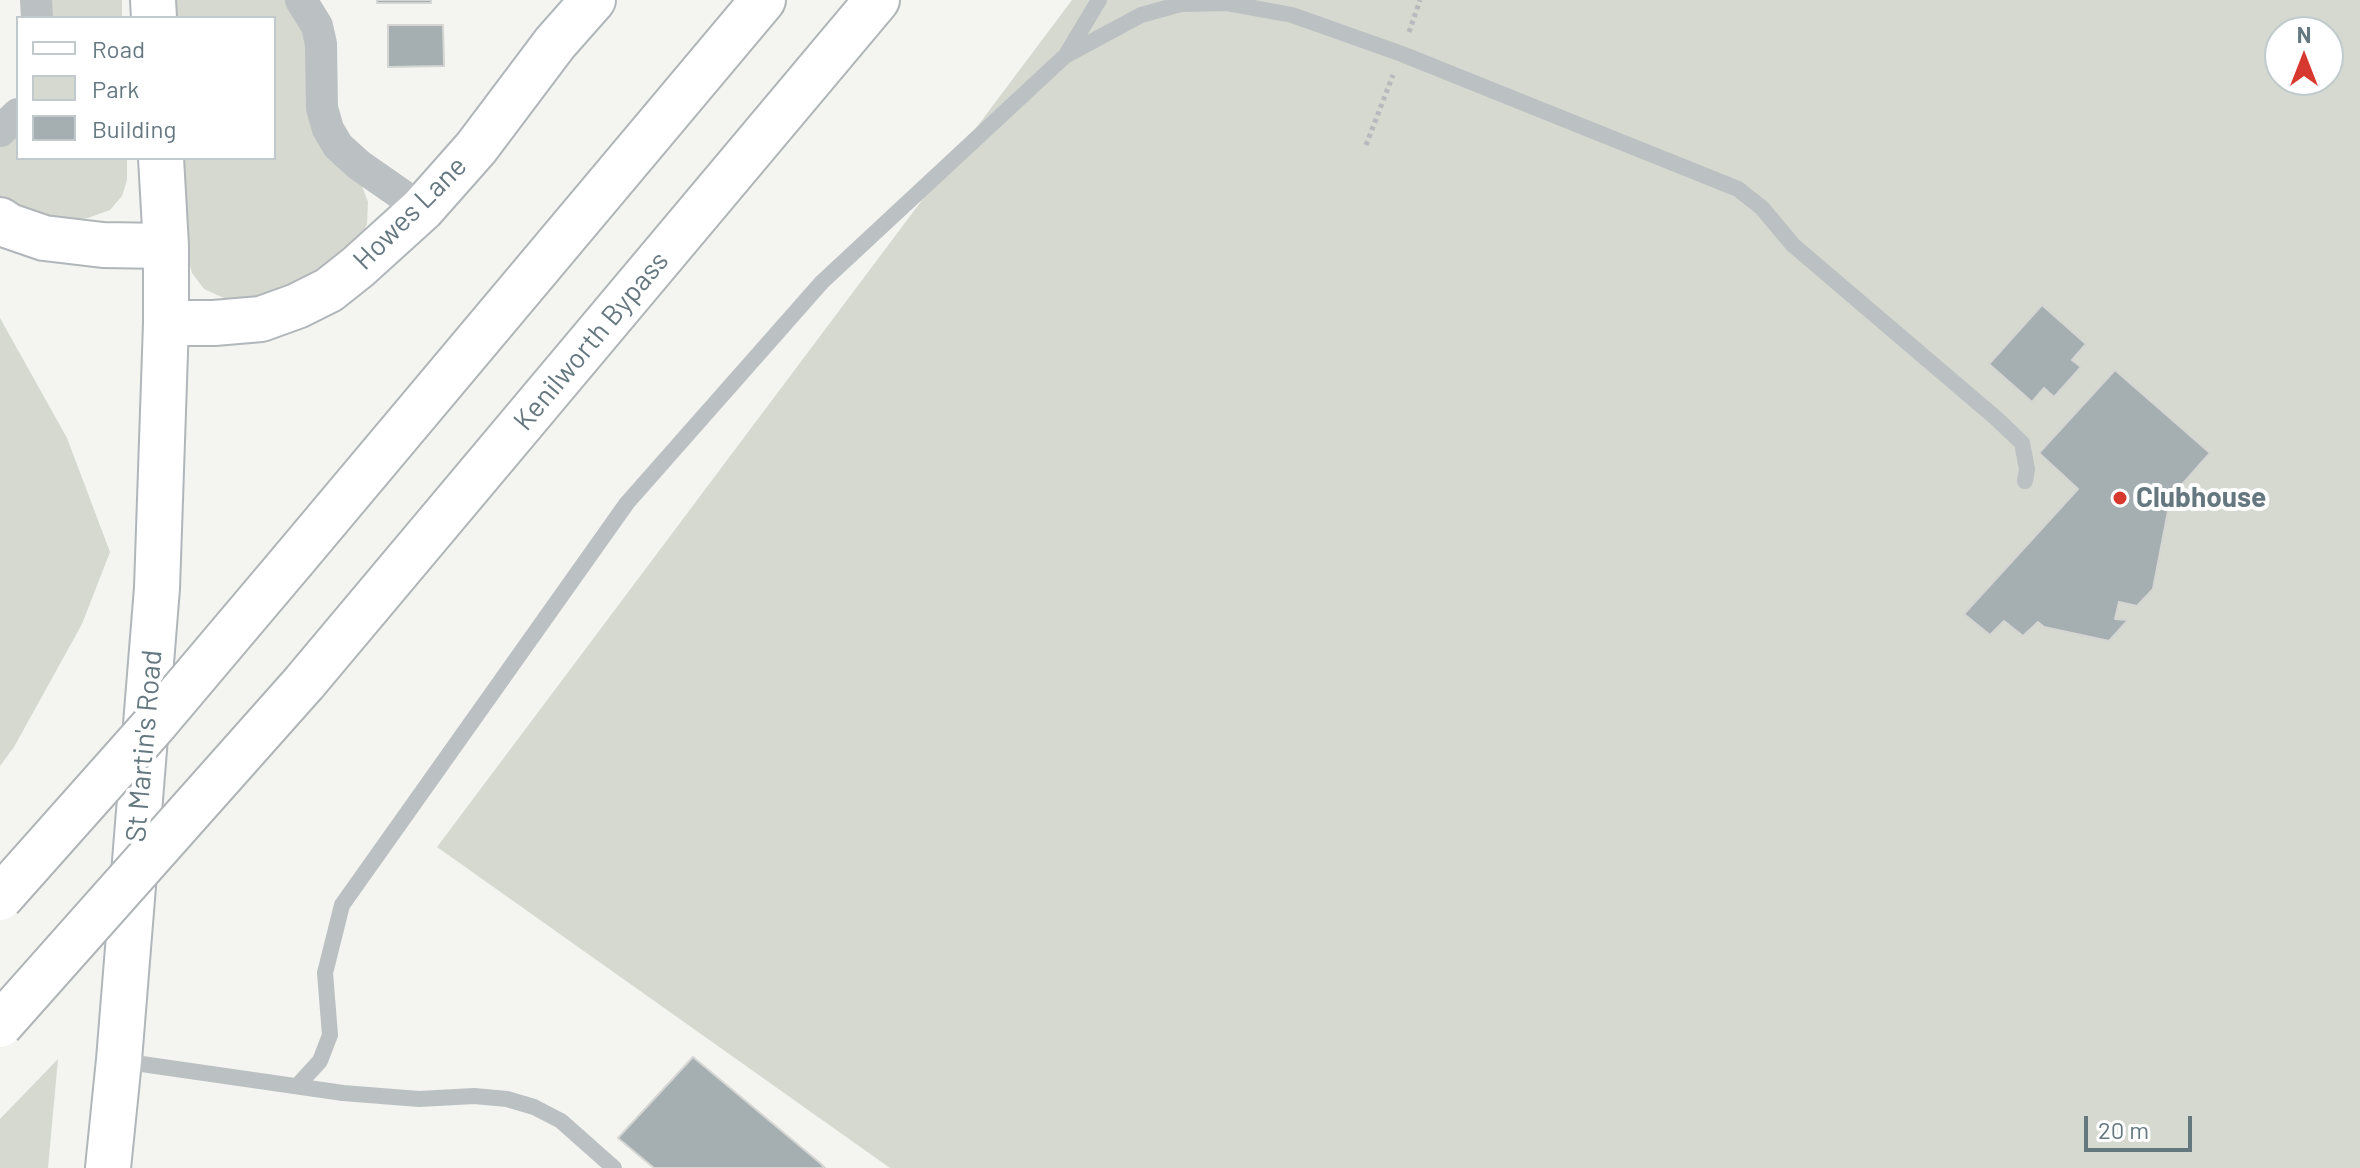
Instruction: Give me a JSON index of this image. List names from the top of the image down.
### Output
{
  "streets": {
    "main road": ["Howes Lane", "Kenilworth Bypass", "St Martin's Road"]
  },
  "crossings": [
    ["Howes Lane", "St Martin's Road"]
  ],
  "places": ["Clubhouse"],
  "legend": ["Road", "Park", "Building"],
  "scale_bar": "20 m",
  "north": "top"
}
